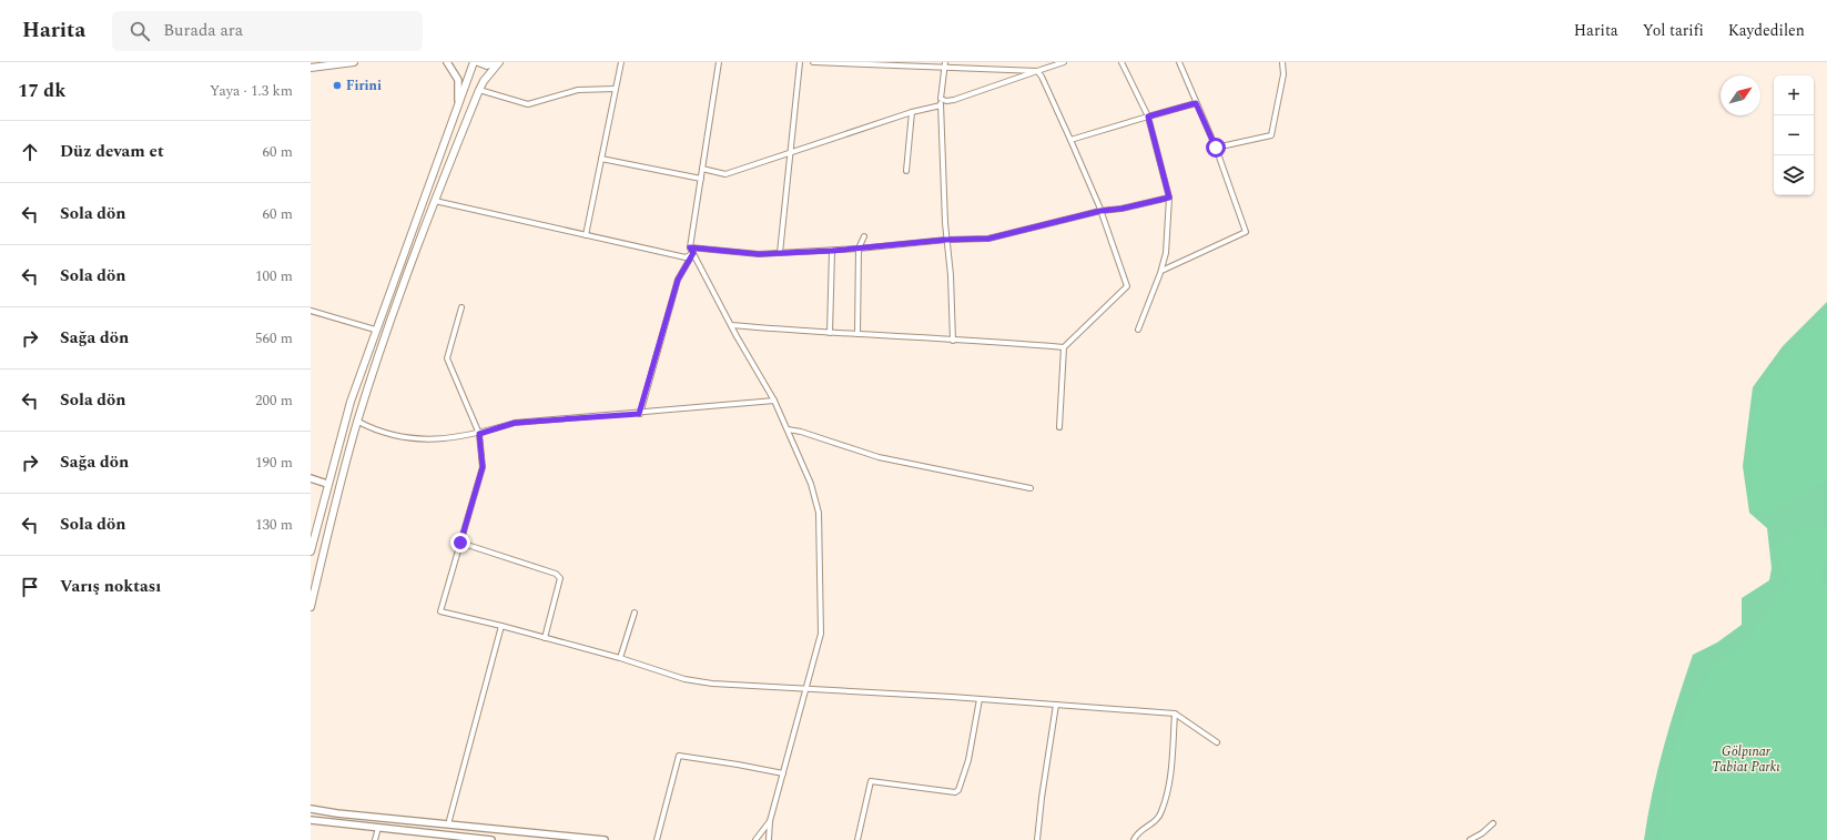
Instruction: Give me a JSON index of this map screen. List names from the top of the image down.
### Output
{
  "parks": ["Gölpınar Tabiat Parkı"],
  "places": ["Firini"],
  "north": "top right",
  "page": {
    "header": "Harita",
    "search": "Burada ara",
    "nav": ["Harita", "Yol tarifi", "Kaydedilen"],
    "heading": ["17 dk", "Yaya · 1.3 km"],
    "map_buttons": ["+", "−"],
    "list": [
      ["Düz devam et", "60 m"],
      ["Sola dön", "60 m"],
      ["Sola dön", "100 m"],
      ["Sağa dön", "560 m"],
      ["Sola dön", "200 m"],
      ["Sağa dön", "190 m"],
      ["Sola dön", "130 m"],
      "Varış noktası"
    ]
  }
}
